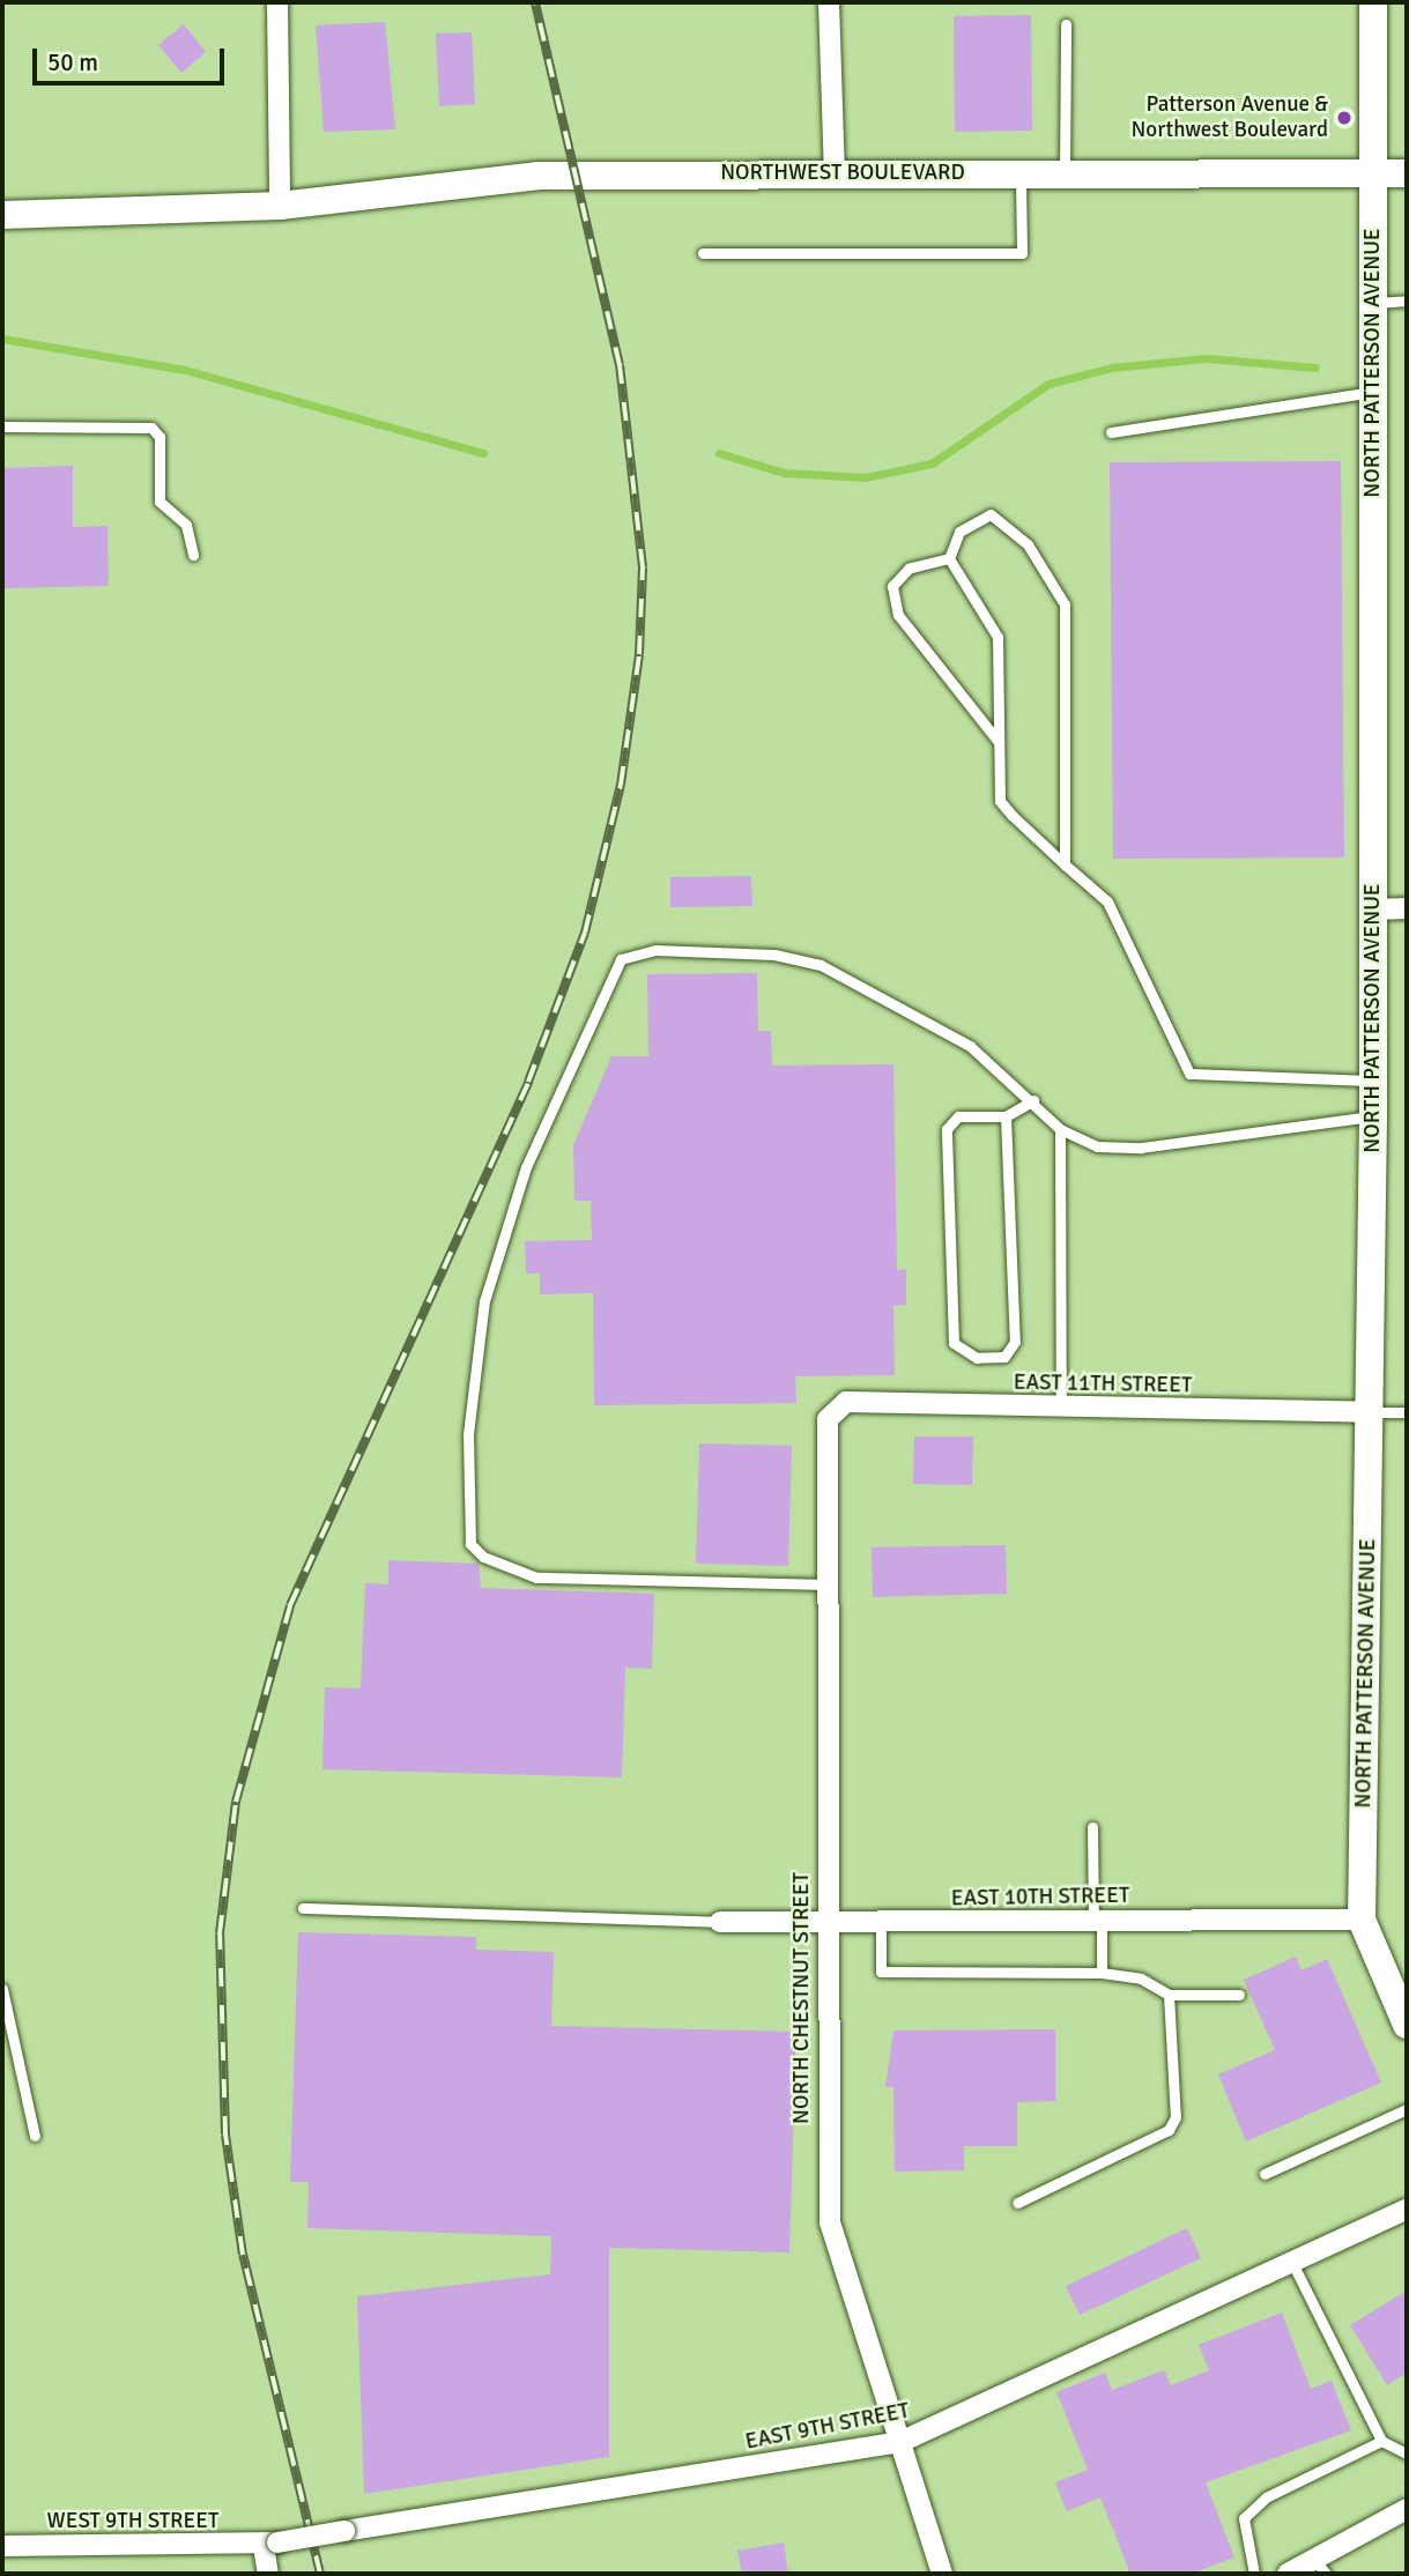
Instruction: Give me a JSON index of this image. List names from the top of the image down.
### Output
{
  "streets": {
    "main road": ["NORTHWEST BOULEVARD", "NORTH PATTERSON AVENUE"],
    "street": [
      "EAST 11TH STREET",
      "EAST 10TH STREET",
      "NORTH CHESTNUT STREET",
      "EAST 9TH STREET",
      "WEST 9TH STREET"
    ]
  },
  "crossings": [
    ["NORTHWEST BOULEVARD", "NORTH PATTERSON AVENUE"],
    ["NORTH PATTERSON AVENUE", "EAST 11TH STREET"],
    ["NORTH PATTERSON AVENUE", "EAST 10TH STREET"],
    ["EAST 11TH STREET", "NORTH CHESTNUT STREET"],
    ["EAST 10TH STREET", "NORTH CHESTNUT STREET"],
    ["NORTH CHESTNUT STREET", "EAST 9TH STREET"],
    ["EAST 9TH STREET", "WEST 9TH STREET"]
  ],
  "places": ["Patterson Avenue & Northwest Boulevard"],
  "scale_bar": "50 m"
}
